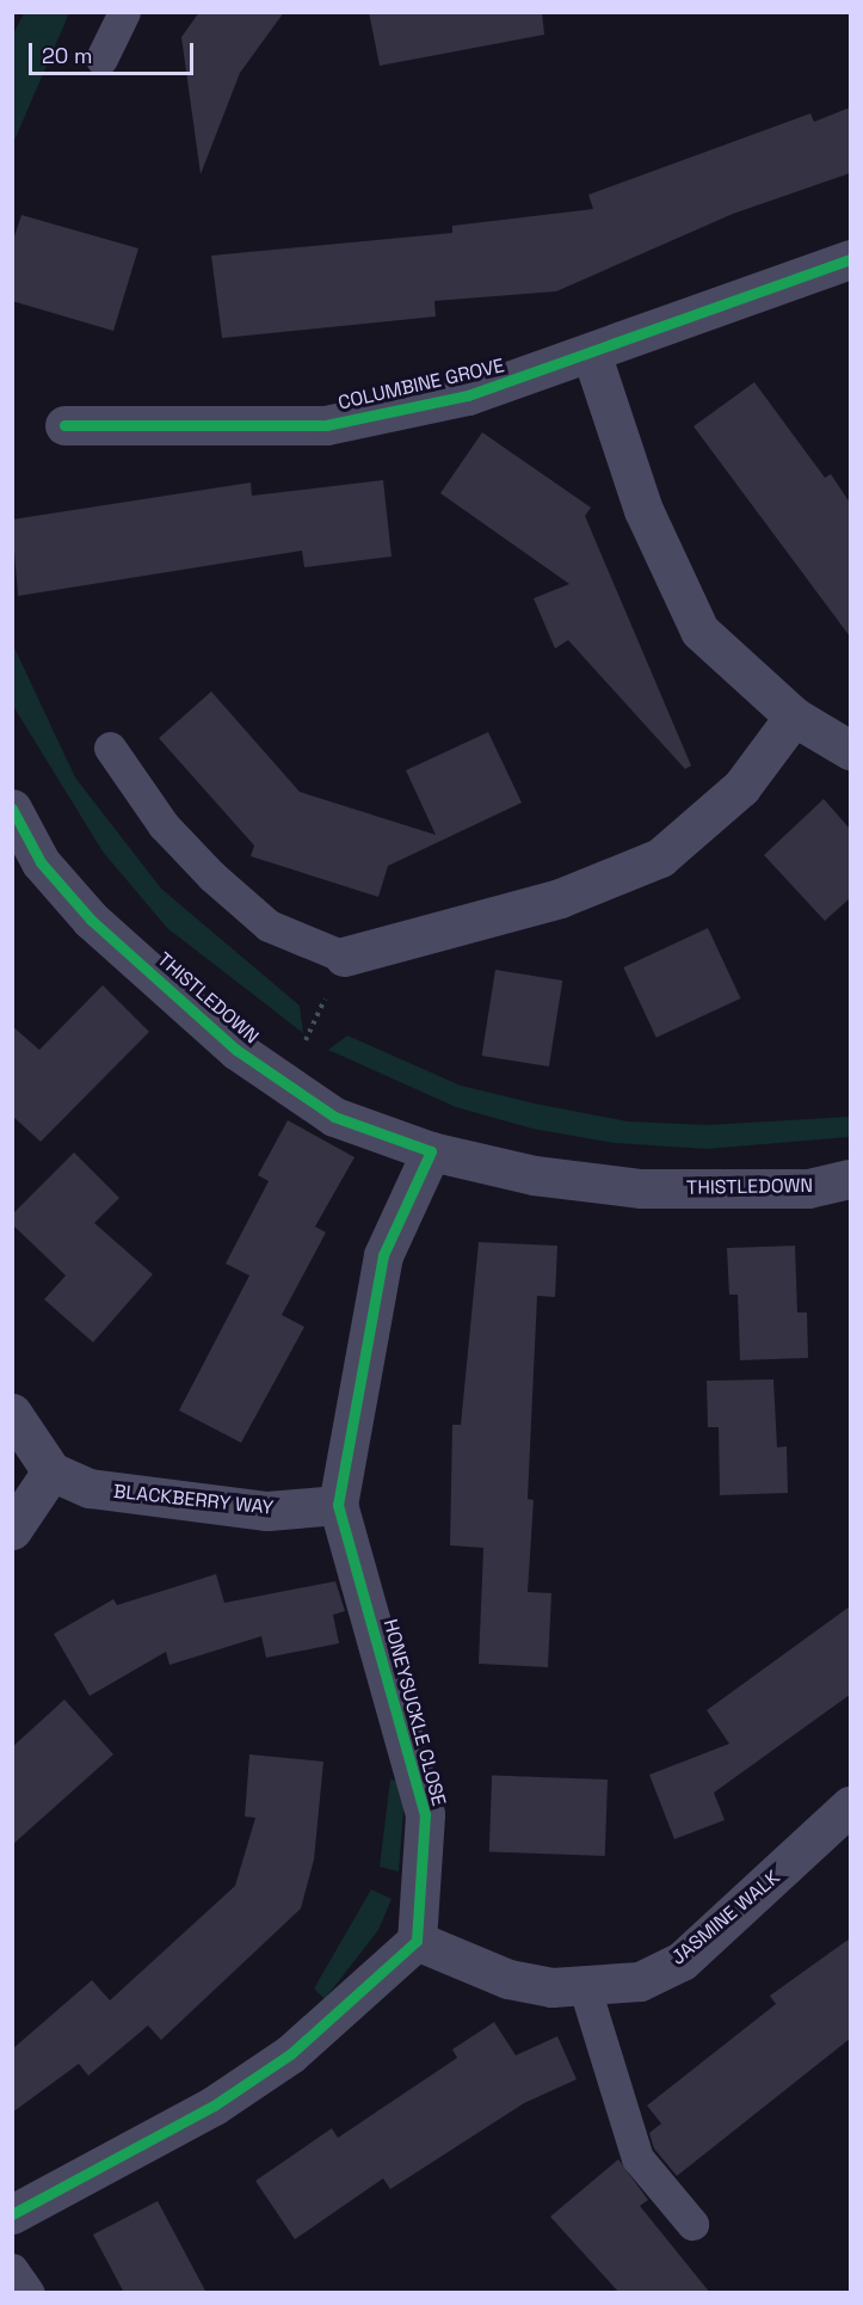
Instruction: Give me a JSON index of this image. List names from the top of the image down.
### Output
{
  "streets": {
    "street": [
      "COLUMBINE GROVE",
      "THISTLEDOWN",
      "BLACKBERRY WAY",
      "HONEYSUCKLE CLOSE",
      "JASMINE WALK"
    ]
  },
  "crossings": [
    ["THISTLEDOWN", "HONEYSUCKLE CLOSE"],
    ["BLACKBERRY WAY", "HONEYSUCKLE CLOSE"],
    ["HONEYSUCKLE CLOSE", "JASMINE WALK"]
  ],
  "scale_bar": "20 m"
}
